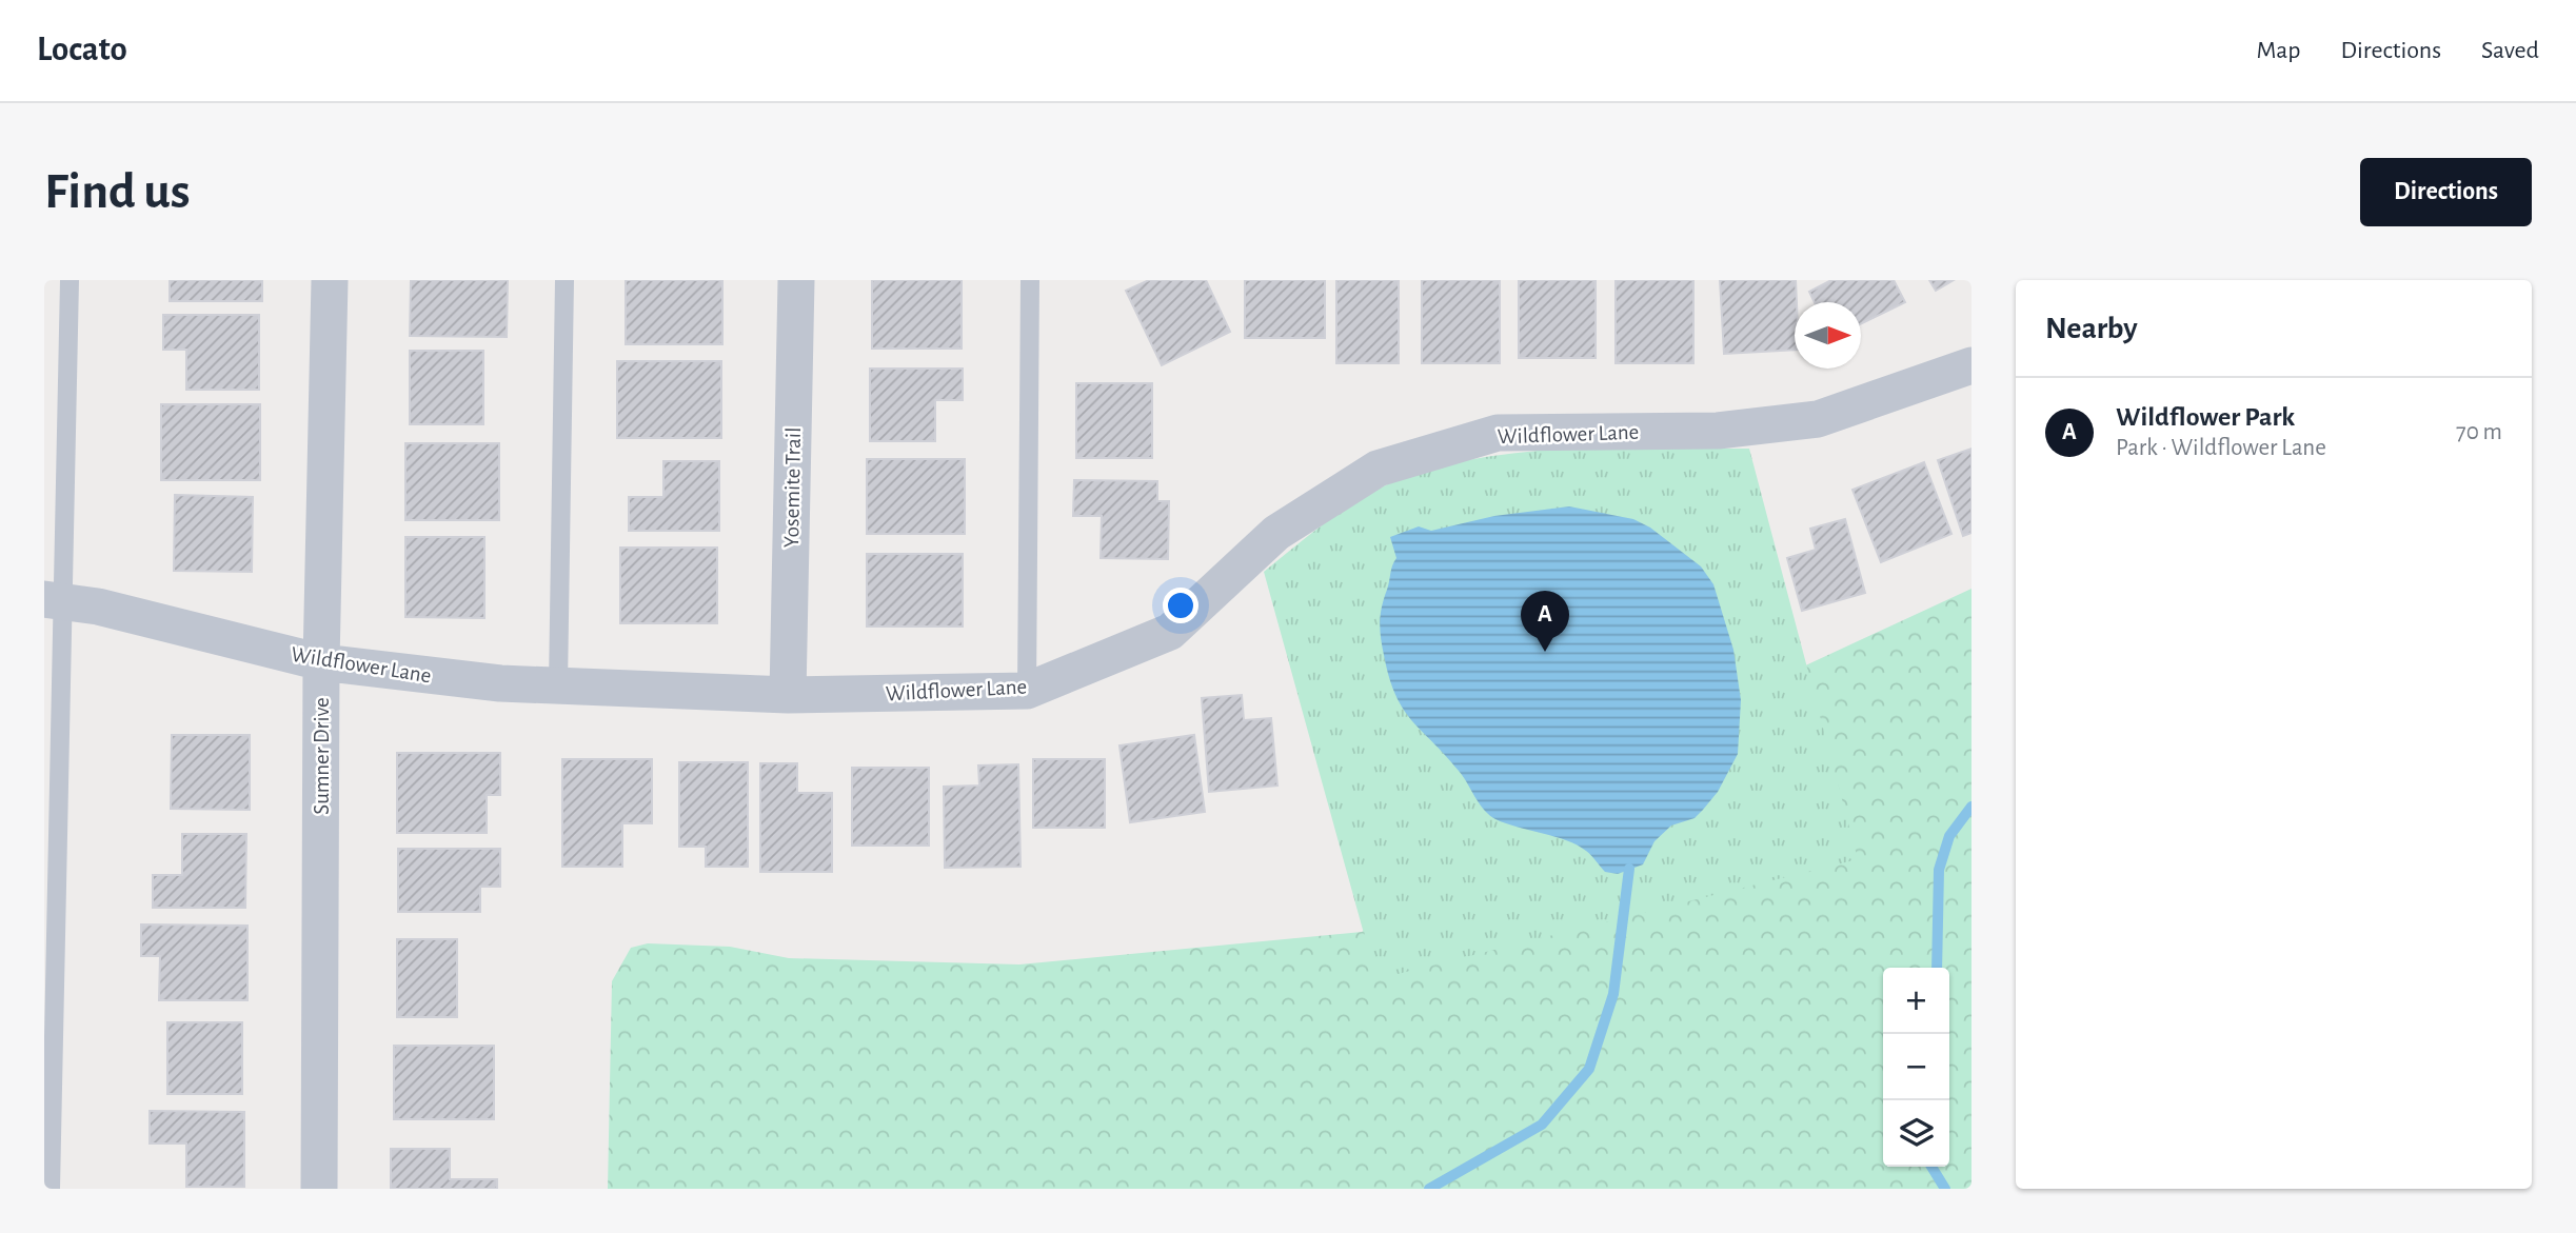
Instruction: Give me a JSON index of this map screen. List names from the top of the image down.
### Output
{
  "streets": {
    "street": ["Wildflower Lane", "Yosemite Trail", "Sumner Drive"]
  },
  "crossings": [
    ["Wildflower Lane", "Yosemite Trail"],
    ["Wildflower Lane", "Sumner Drive"]
  ],
  "north": "right",
  "page": {
    "header": "Locato",
    "nav": ["Map", "Directions", "Saved"],
    "buttons": "Directions",
    "title": "Find us",
    "heading": "Nearby",
    "list": [
      {
        "mark": "A",
        "name": "Wildflower Park",
        "note": "Park · Wildflower Lane",
        "value": "70 m"
      }
    ],
    "pins": "A",
    "map_buttons": ["+", "−"]
  }
}
